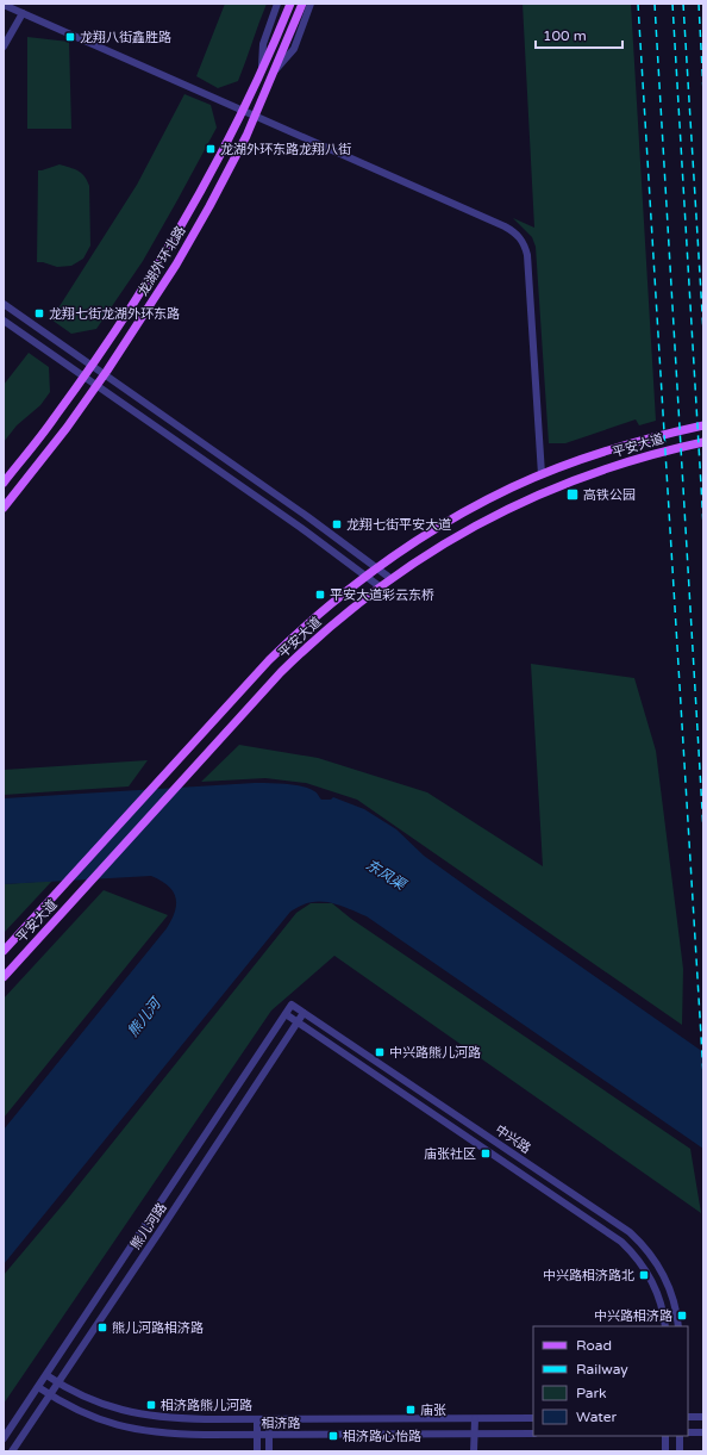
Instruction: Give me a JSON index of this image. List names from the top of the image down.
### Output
{
  "streets": {
    "main road": ["龙湖外环北路", "平安大道"],
    "street": ["中兴路", "熊儿河路", "相济路"]
  },
  "crossings": [
    ["中兴路", "熊儿河路"],
    ["熊儿河路", "相济路"]
  ],
  "water": ["东风渠", "熊儿河"],
  "places": {
    "transit": [
      "龙翔八街鑫胜路",
      "龙湖外环东路龙翔八街",
      "龙翔七街龙湖外环东路",
      "高铁公园",
      "龙翔七街平安大道",
      "平安大道彩云东桥",
      "中兴路熊儿河路",
      "庙张社区",
      "中兴路相济路北",
      "中兴路相济路",
      "熊儿河路相济路",
      "相济路熊儿河路",
      "庙张",
      "相济路心怡路"
    ]
  },
  "legend": [
    "Road",
    "Railway",
    "Park",
    "Water"
  ],
  "scale_bar": "100 m"
}
